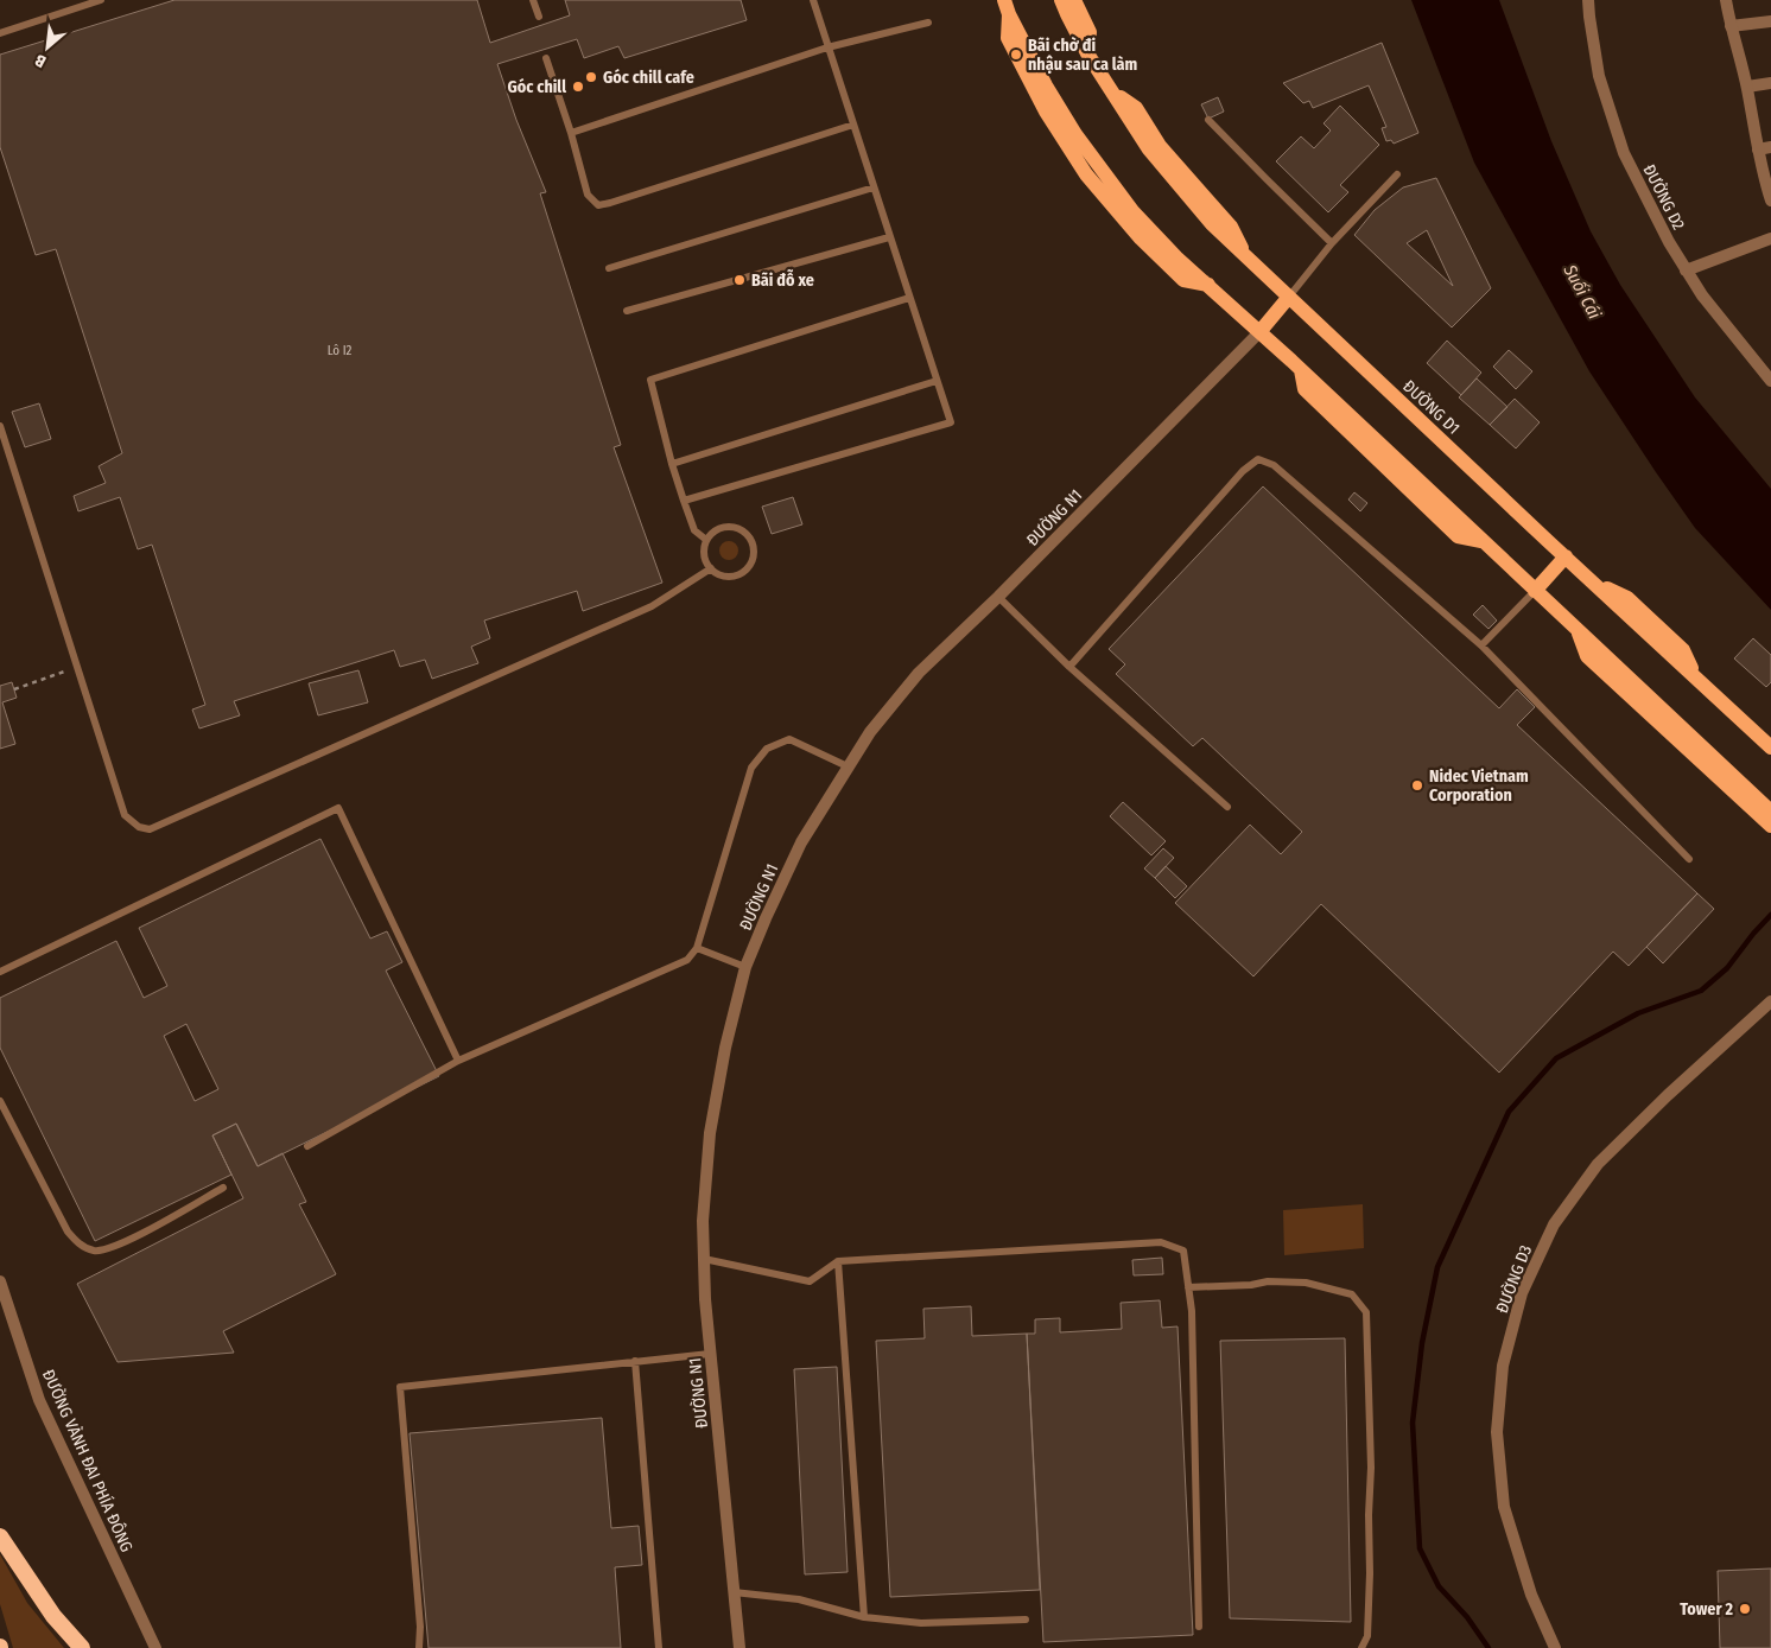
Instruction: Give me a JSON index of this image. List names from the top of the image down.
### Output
{
  "streets": {
    "main road": ["ĐƯỜNG D1"],
    "street": [
      "ĐƯỜNG D2",
      "ĐƯỜNG N1",
      "ĐƯỜNG D3",
      "ĐƯỜNG VÀNH ĐAI PHÍA ĐÔNG"
    ]
  },
  "water": ["Suối Cái"],
  "places": [
    "Bãi chờ đi nhậu sau ca làm",
    "Góc chill cafe",
    "Góc chill",
    "Bãi đỗ xe",
    "Nidec Vietnam Corporation",
    "Tower 2"
  ],
  "house_numbers": ["Lô I2"],
  "north": "bottom left"
}
